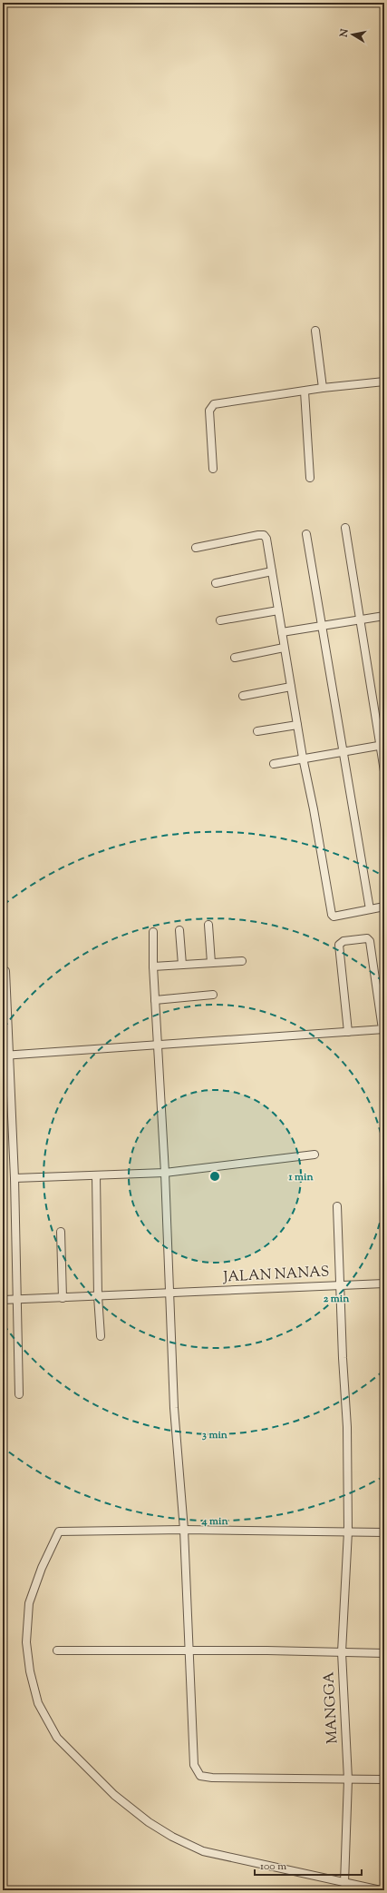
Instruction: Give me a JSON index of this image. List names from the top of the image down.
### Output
{
  "streets": {
    "street": ["JALAN NANAS", "MANGGA"]
  },
  "crossings": [
    ["JALAN NANAS", "MANGGA"]
  ],
  "scale_bar": "100 m",
  "north": "left",
  "rings": [
    "1 min",
    "2 min",
    "3 min",
    "4 min"
  ]
}
